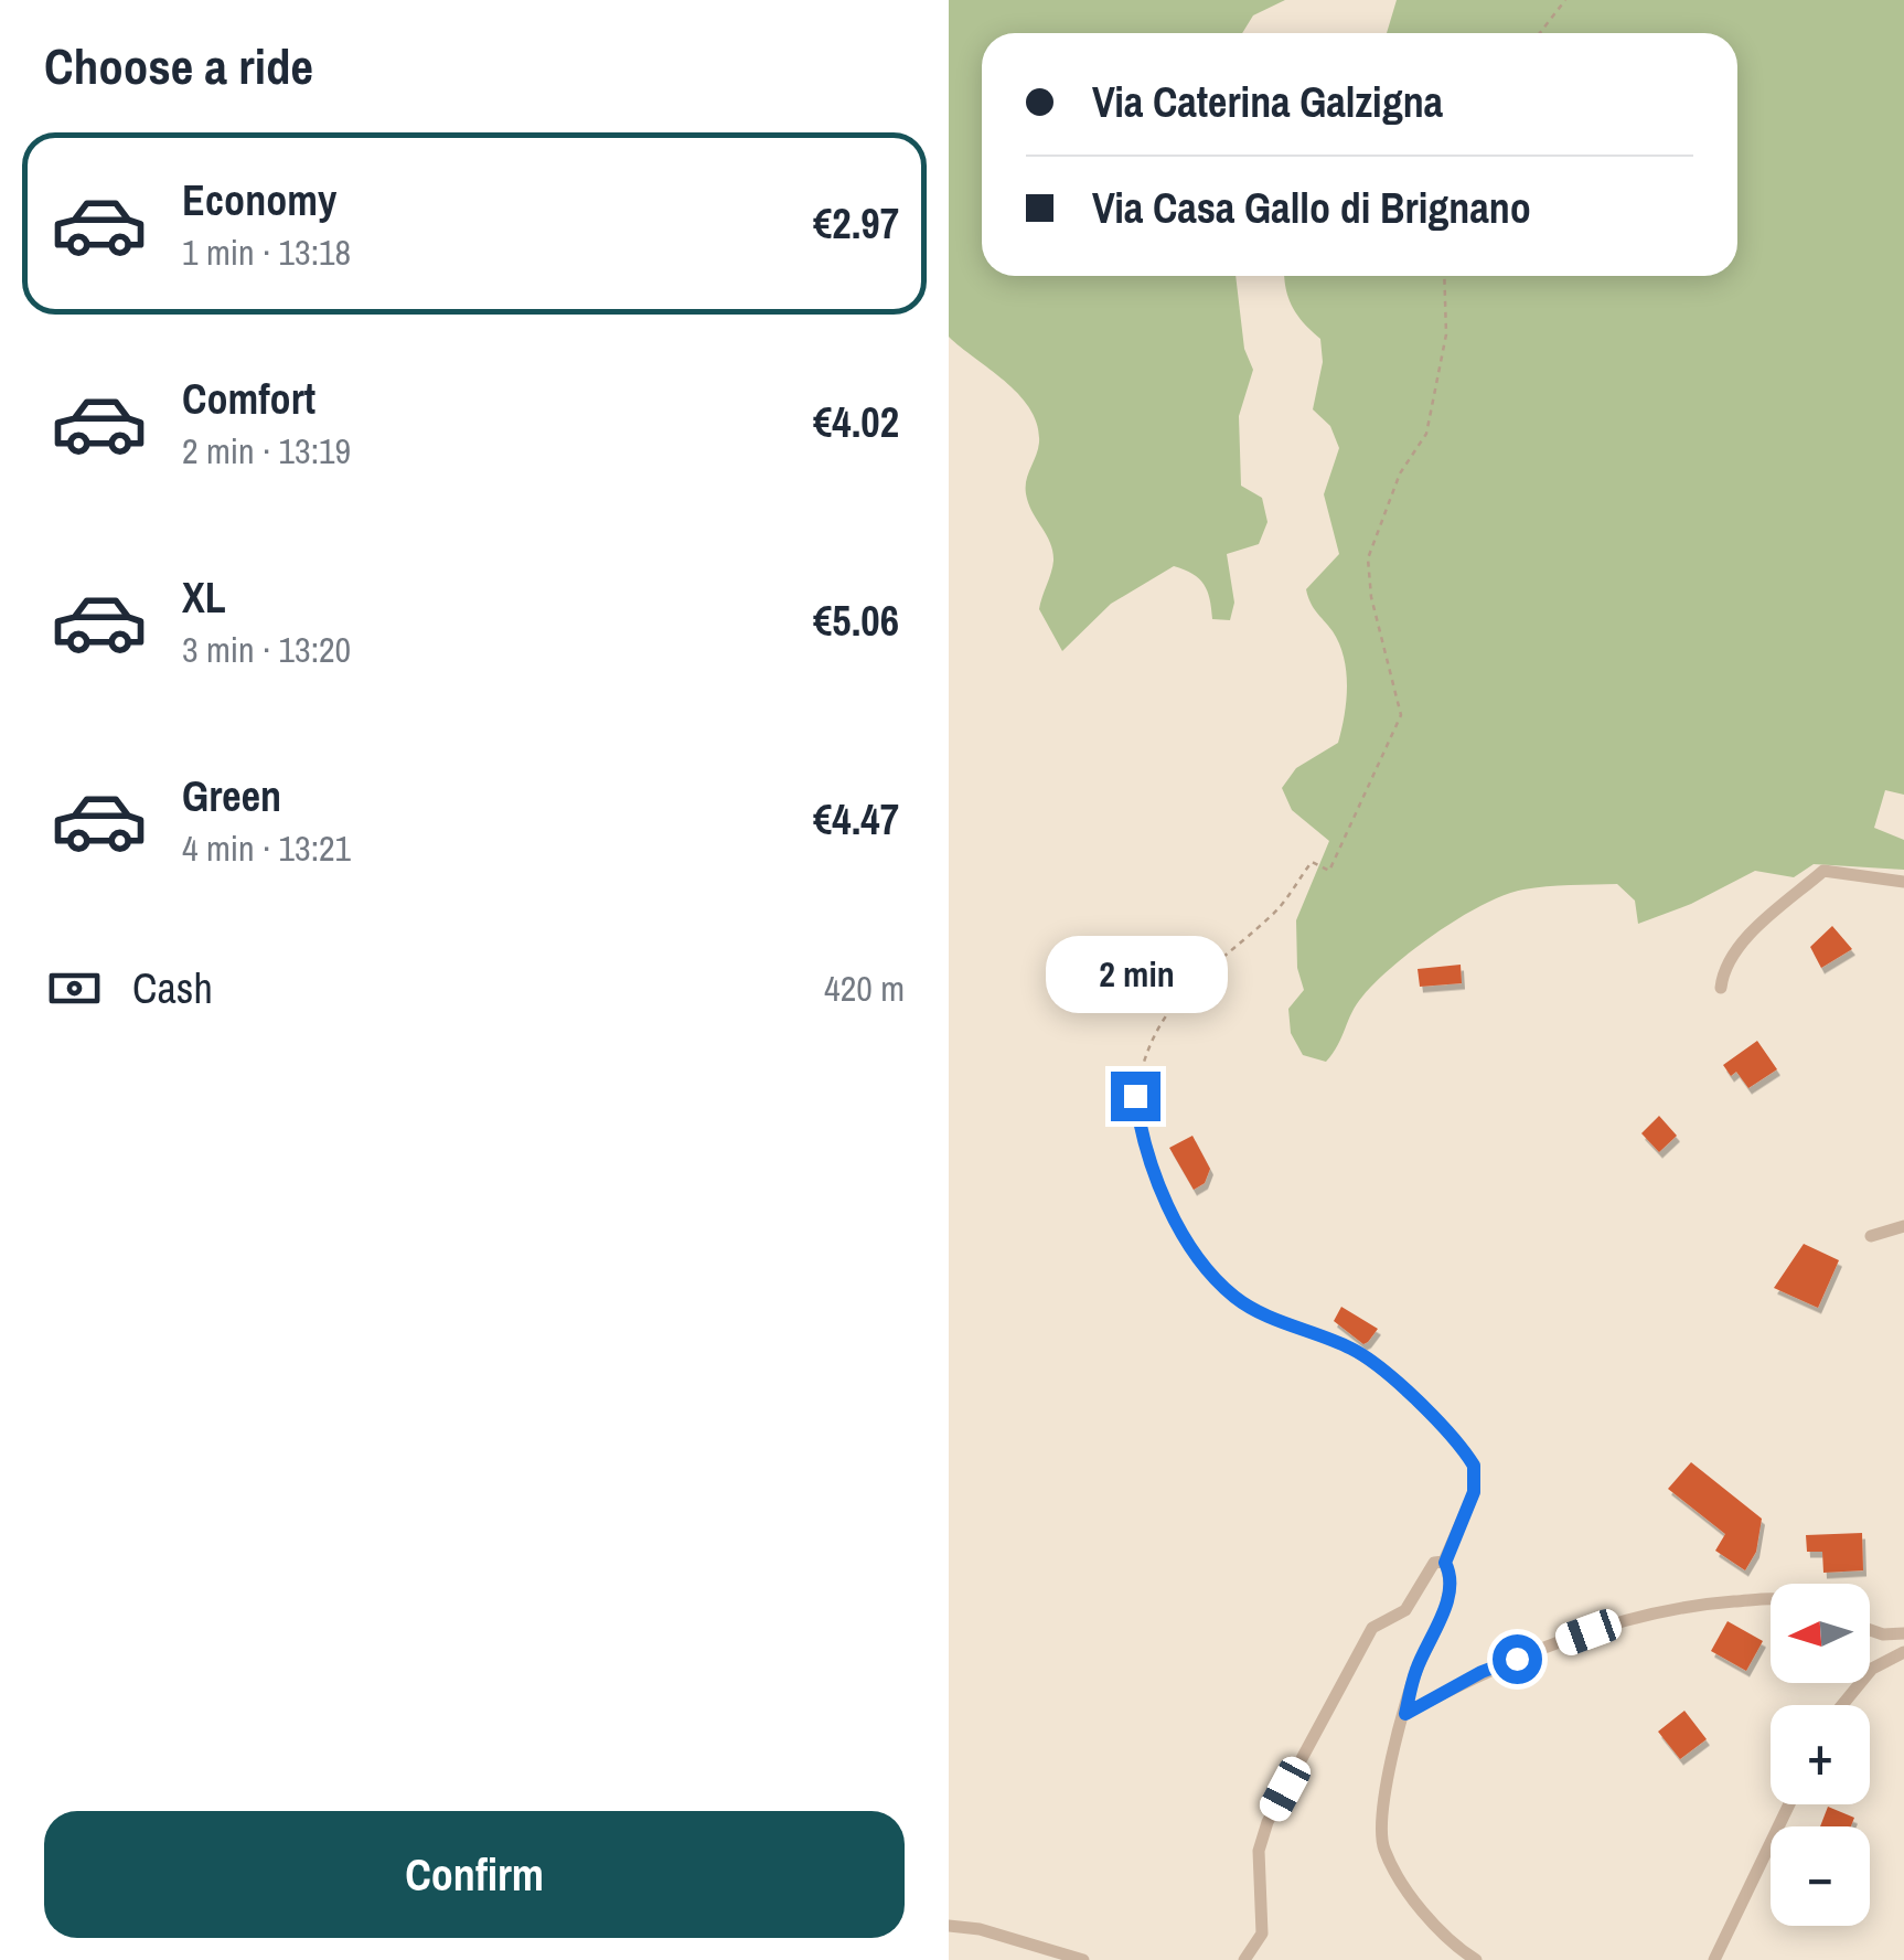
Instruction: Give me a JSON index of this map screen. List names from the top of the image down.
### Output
{
  "north": "left",
  "page": {
    "heading": "Choose a ride",
    "banner": ["Via Caterina Galzigna", "Via Casa Gallo di Brignano"],
    "list": [
      {
        "name": "Economy",
        "note": "1 min · 13:18",
        "value": "€2.97"
      },
      {
        "name": "Comfort",
        "note": "2 min · 13:19",
        "value": "€4.02"
      },
      {
        "name": "XL",
        "note": "3 min · 13:20",
        "value": "€5.06"
      },
      {
        "name": "Green",
        "note": "4 min · 13:21",
        "value": "€4.47"
      }
    ],
    "pay": ["Cash", "420 m"],
    "bubble": "2 min",
    "map_buttons": ["+", "−"],
    "buttons": "Confirm"
  }
}
